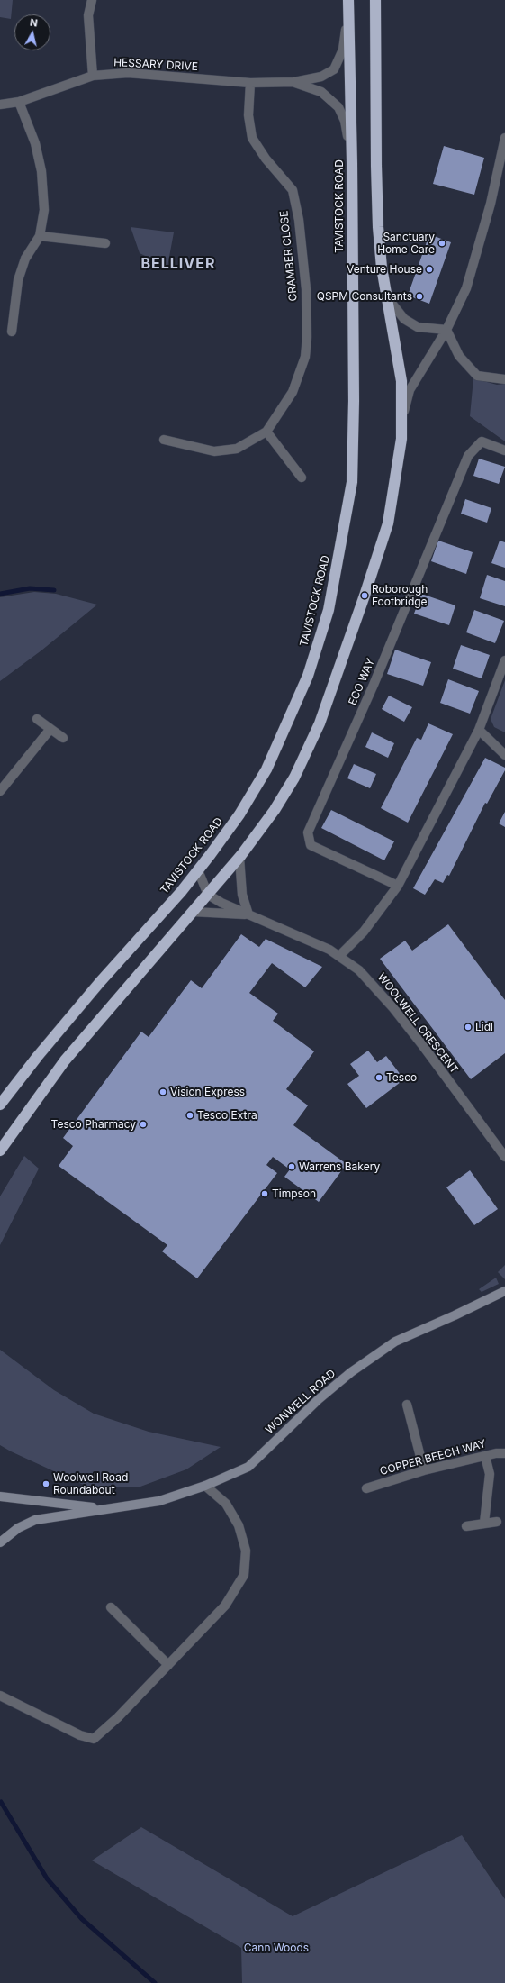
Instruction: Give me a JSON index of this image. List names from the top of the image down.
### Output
{
  "streets": {
    "highway": ["TAVISTOCK ROAD"],
    "street": [
      "HESSARY DRIVE",
      "CRAMBER CLOSE",
      "ECO WAY",
      "WOOLWELL CRESCENT",
      "WONWELL ROAD",
      "COPPER BEECH WAY"
    ]
  },
  "crossings": [
    ["HESSARY DRIVE", "TAVISTOCK ROAD"],
    ["HESSARY DRIVE", "CRAMBER CLOSE"]
  ],
  "districts": ["BELLIVER"],
  "parks": ["Cann Woods"],
  "places": [
    "Sanctuary Home Care",
    "Venture House",
    "QSPM Consultants",
    "Roborough Footbridge",
    "Lidl",
    "Tesco",
    "Vision Express",
    "Tesco Extra",
    "Tesco Pharmacy",
    "Warrens Bakery",
    "Timpson",
    "Woolwell Road Roundabout"
  ],
  "north": "top"
}
